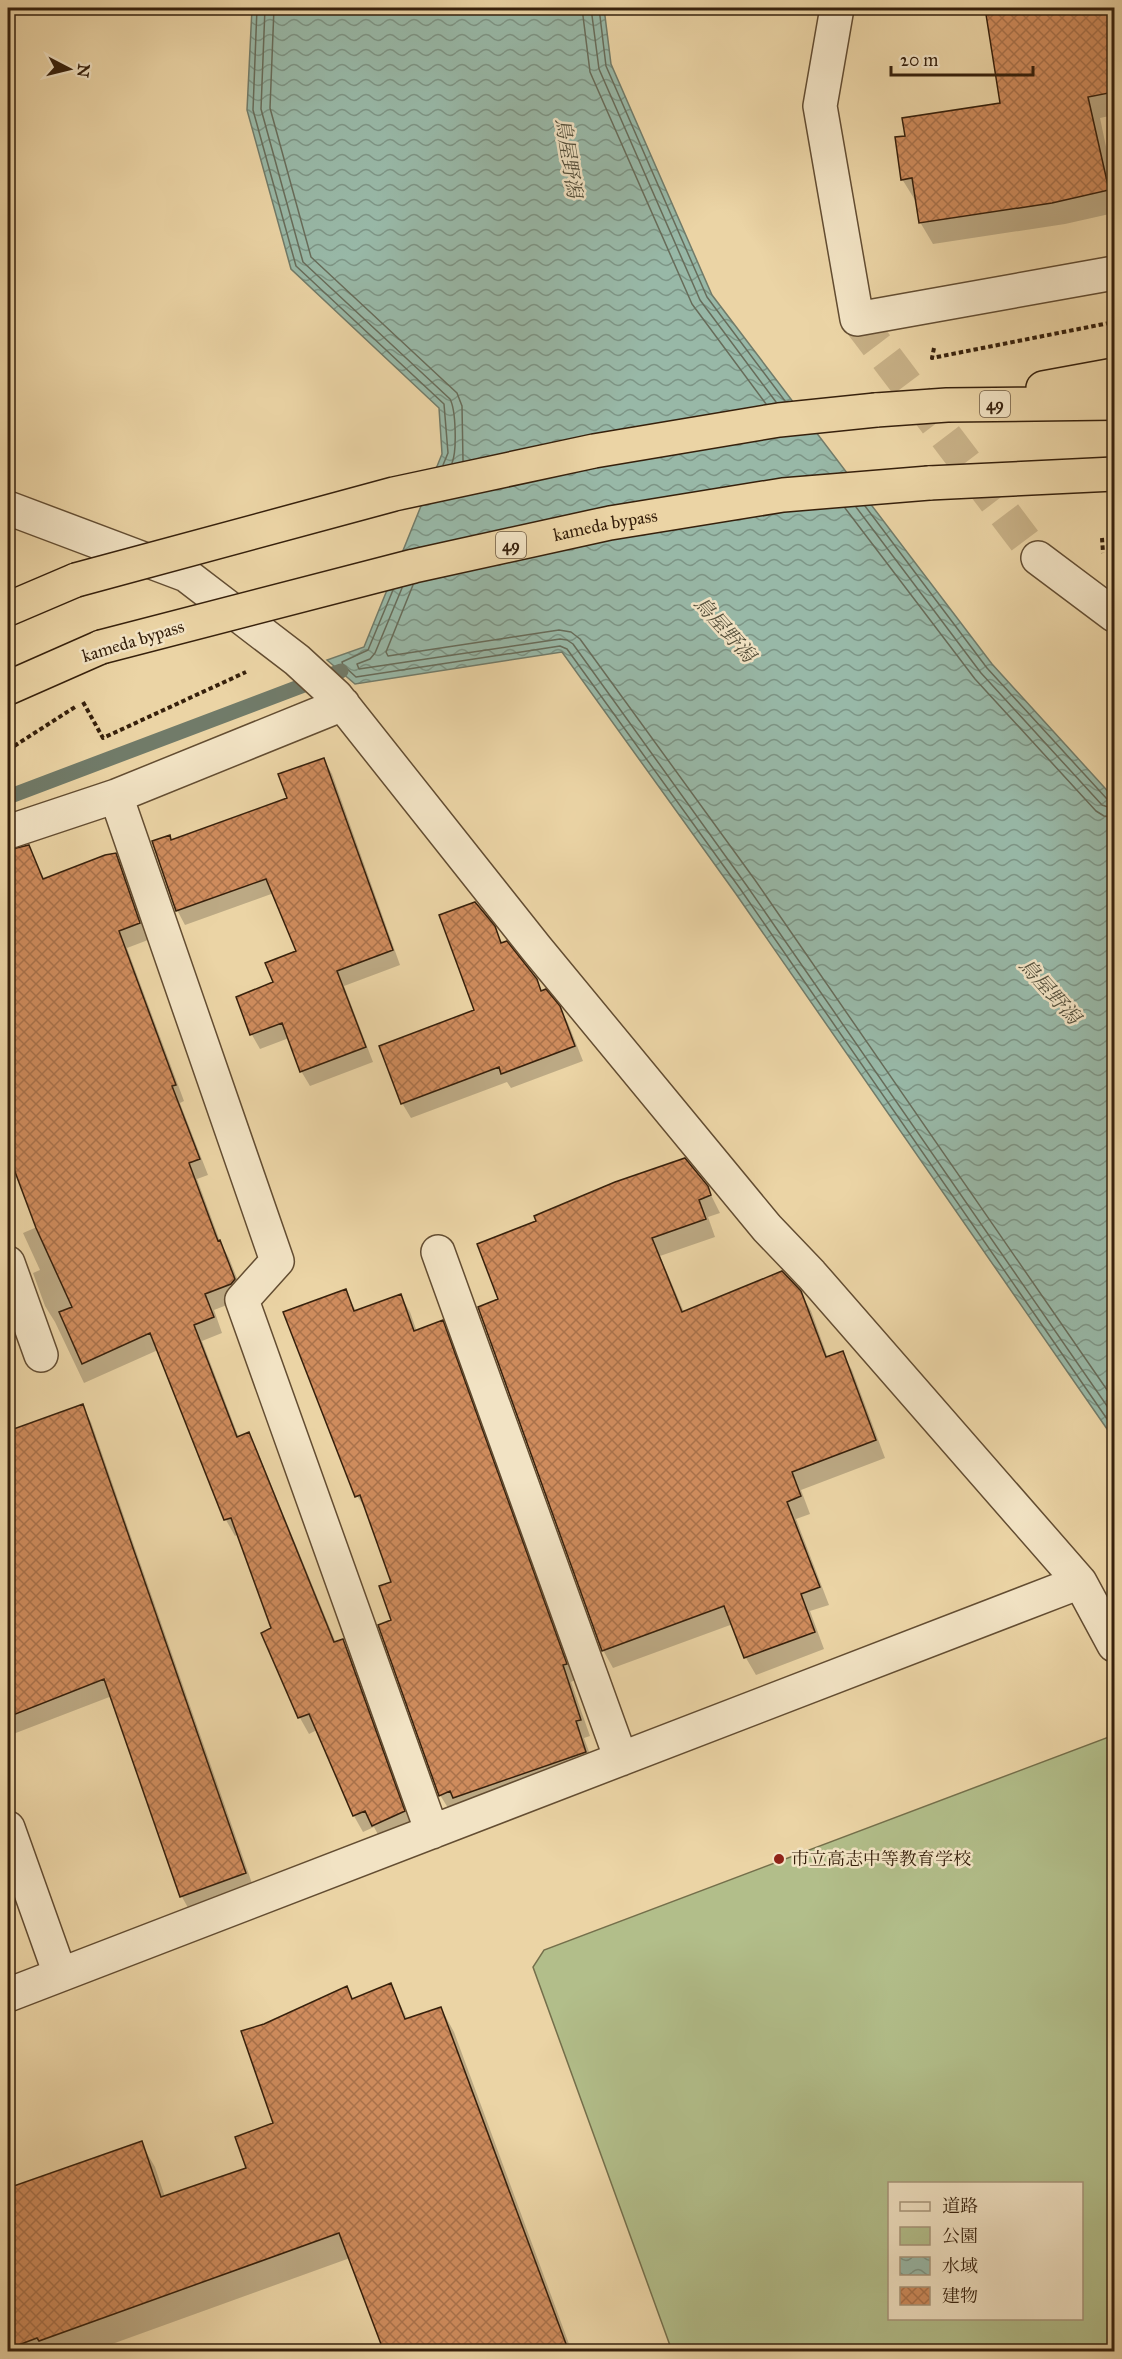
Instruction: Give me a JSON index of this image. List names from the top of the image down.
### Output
{
  "streets": {
    "highway": ["49", "kameda bypass"]
  },
  "water": ["鳥屋野潟"],
  "places": ["市立高志中等教育学校"],
  "legend": [
    "道路",
    "公園",
    "水域",
    "建物"
  ],
  "scale_bar": "20 m",
  "north": "right"
}
